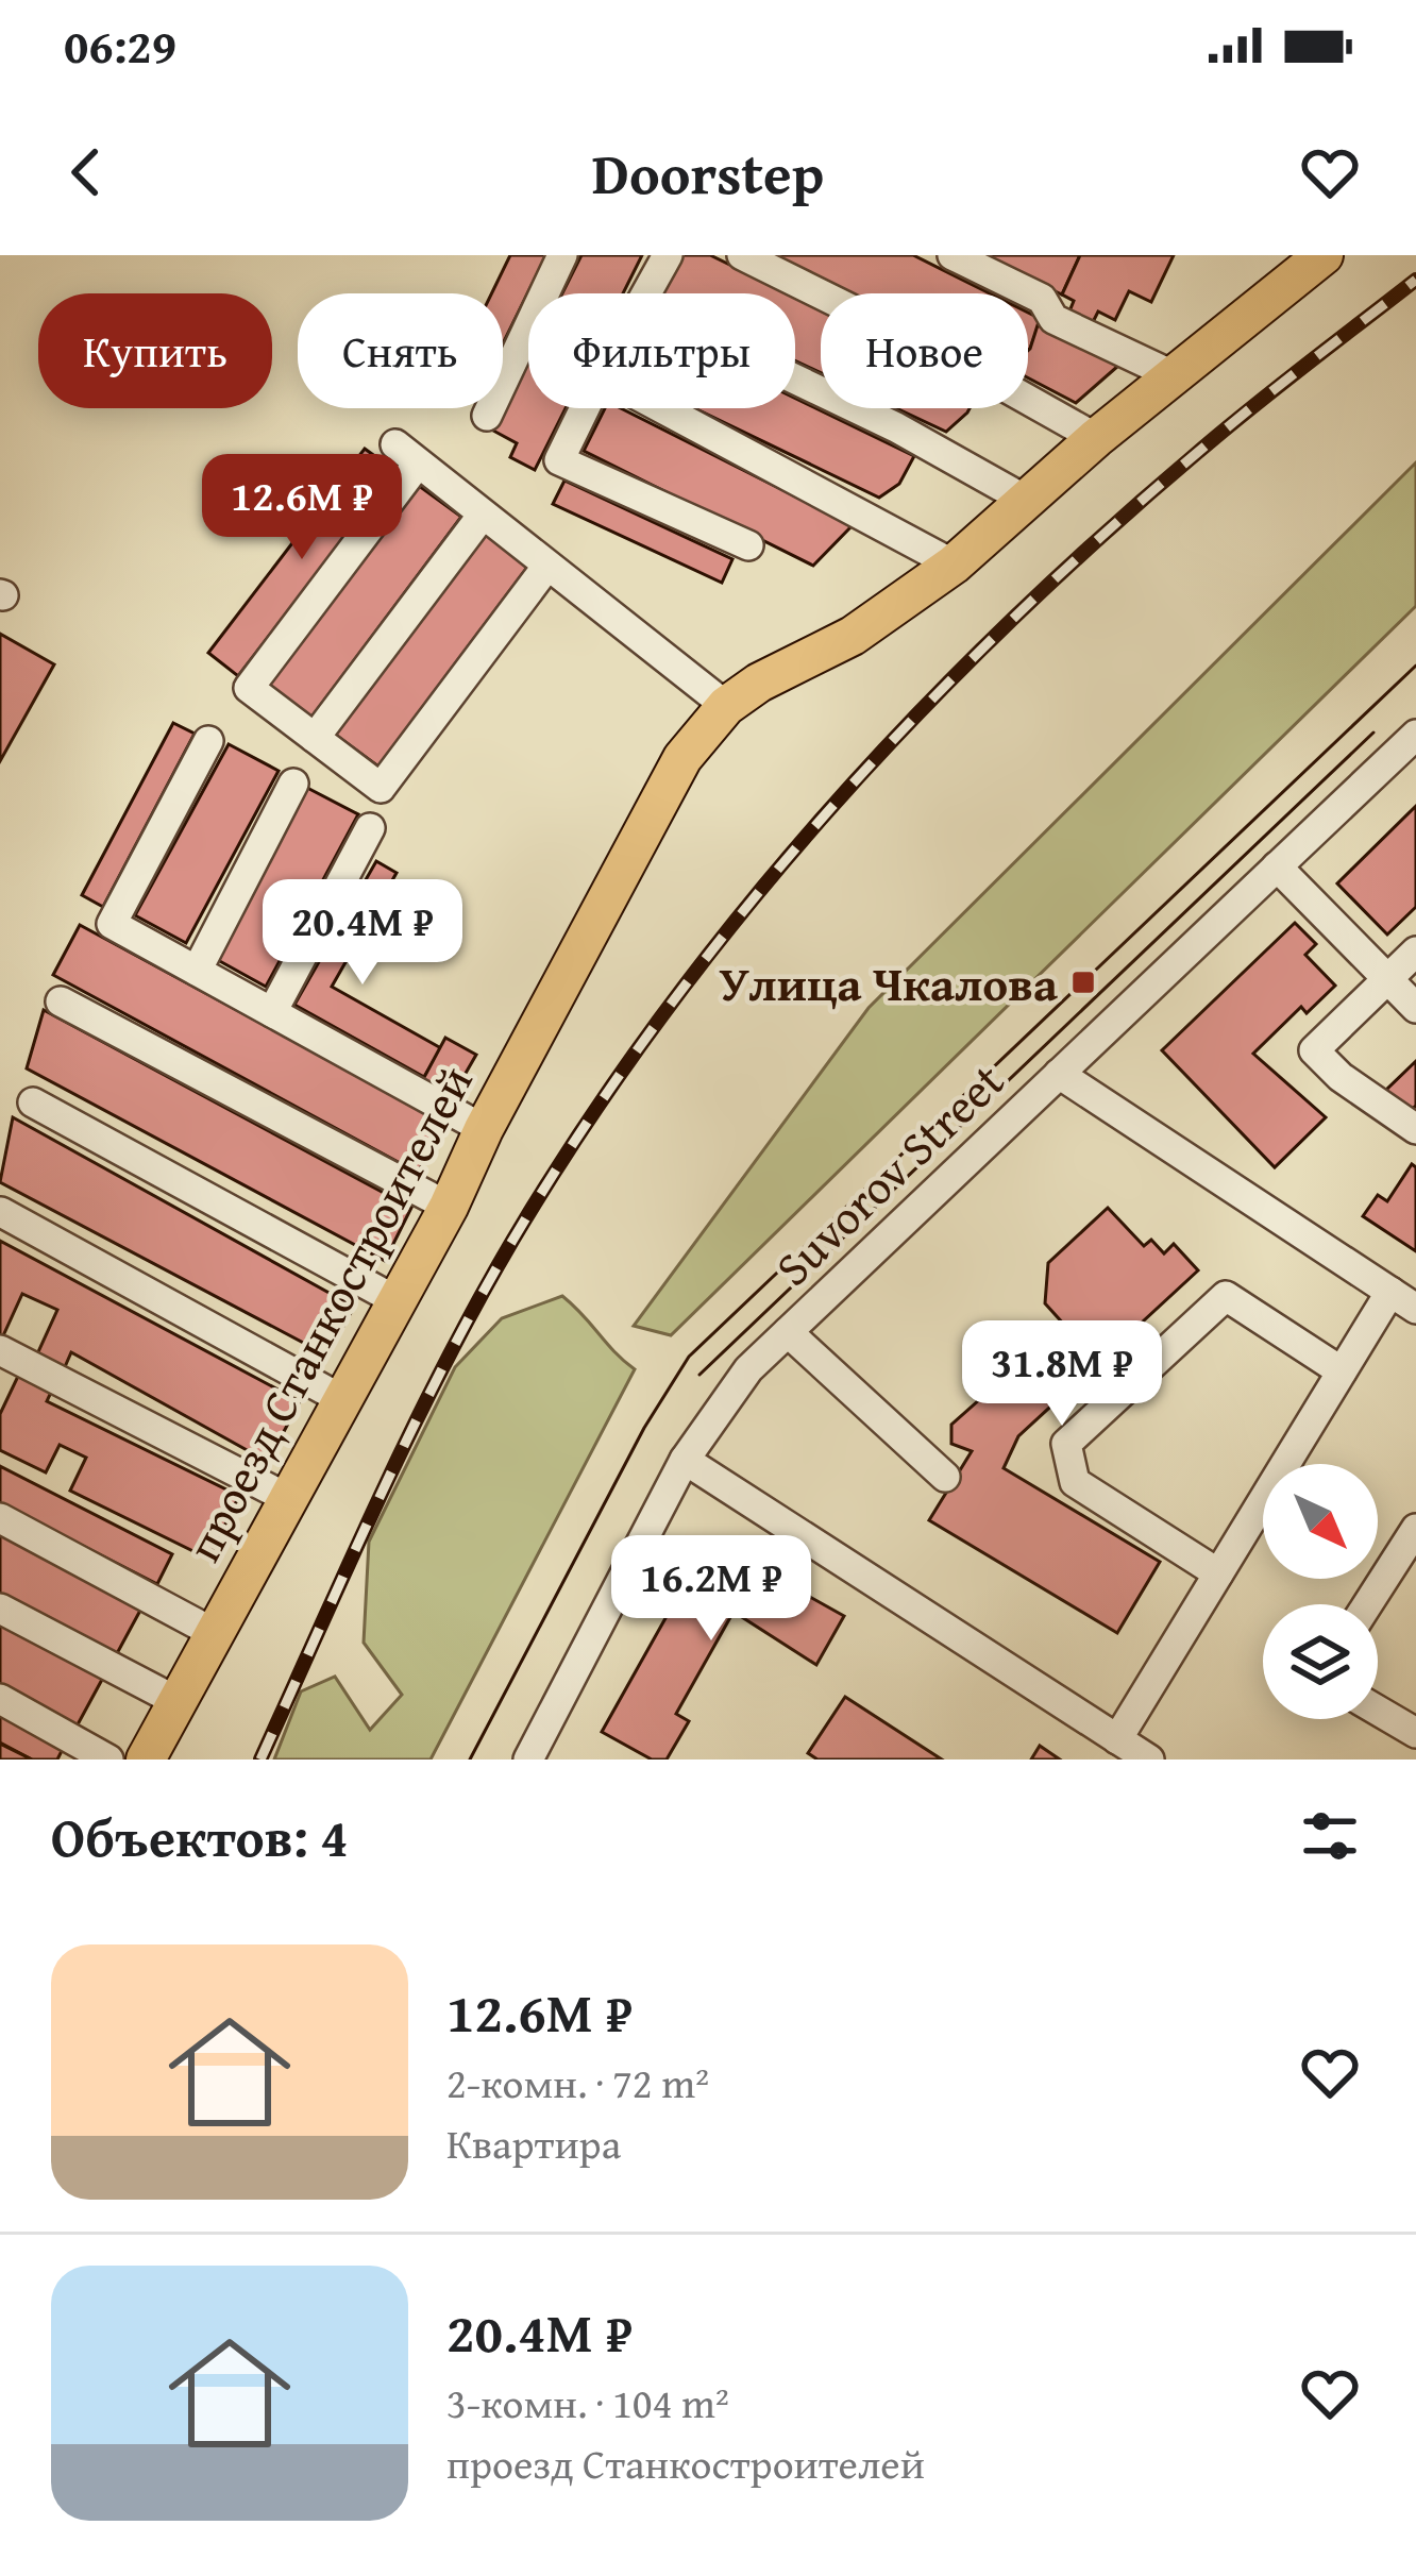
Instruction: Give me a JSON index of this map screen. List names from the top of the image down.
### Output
{
  "streets": {
    "main road": ["проезд Станкостроителей"],
    "street": ["Suvorov Street"]
  },
  "places": {
    "transit": ["Улица Чкалова"]
  },
  "north": "bottom right",
  "page": {
    "status": "06:29",
    "header": "Doorstep",
    "chip": [
      "Купить",
      "Снять",
      "Фильтры",
      "Новое"
    ],
    "price": [
      "12.6M ₽",
      "20.4M ₽",
      "31.8M ₽",
      "16.2M ₽"
    ],
    "heading": "Объектов: 4",
    "list": [
      {
        "name": "12.6M ₽",
        "note": "2-комн. · 72 m² · Квартира"
      },
      {
        "name": "20.4M ₽",
        "note": "3-комн. · 104 m² · проезд Станкостроителей"
      }
    ]
  }
}
